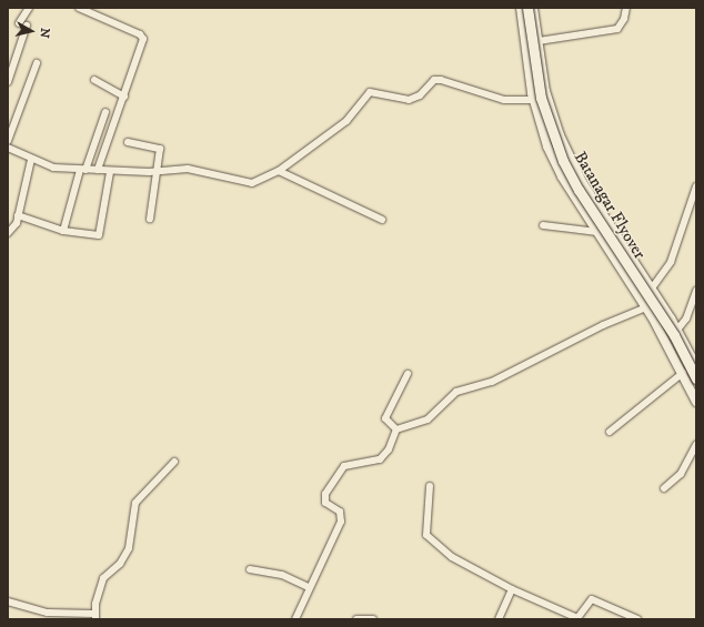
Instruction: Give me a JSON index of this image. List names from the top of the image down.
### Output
{
  "streets": {
    "main road": ["Batanagar Flyover"]
  },
  "north": "right"
}
